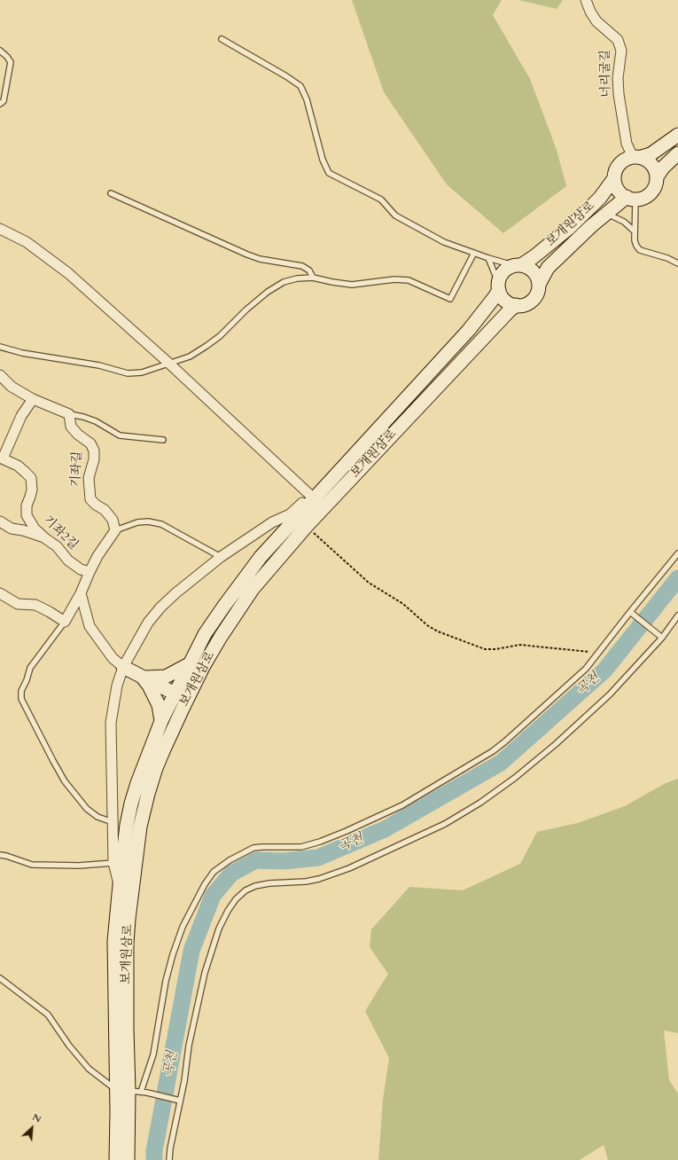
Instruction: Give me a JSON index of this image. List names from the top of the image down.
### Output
{
  "streets": {
    "main road": ["보개원삼로"],
    "street": ["너리굴길", "기좌길", "기좌2길"]
  },
  "crossings": [
    ["너리굴길", "보개원삼로"]
  ],
  "water": ["곡천"],
  "north": "top right"
}
